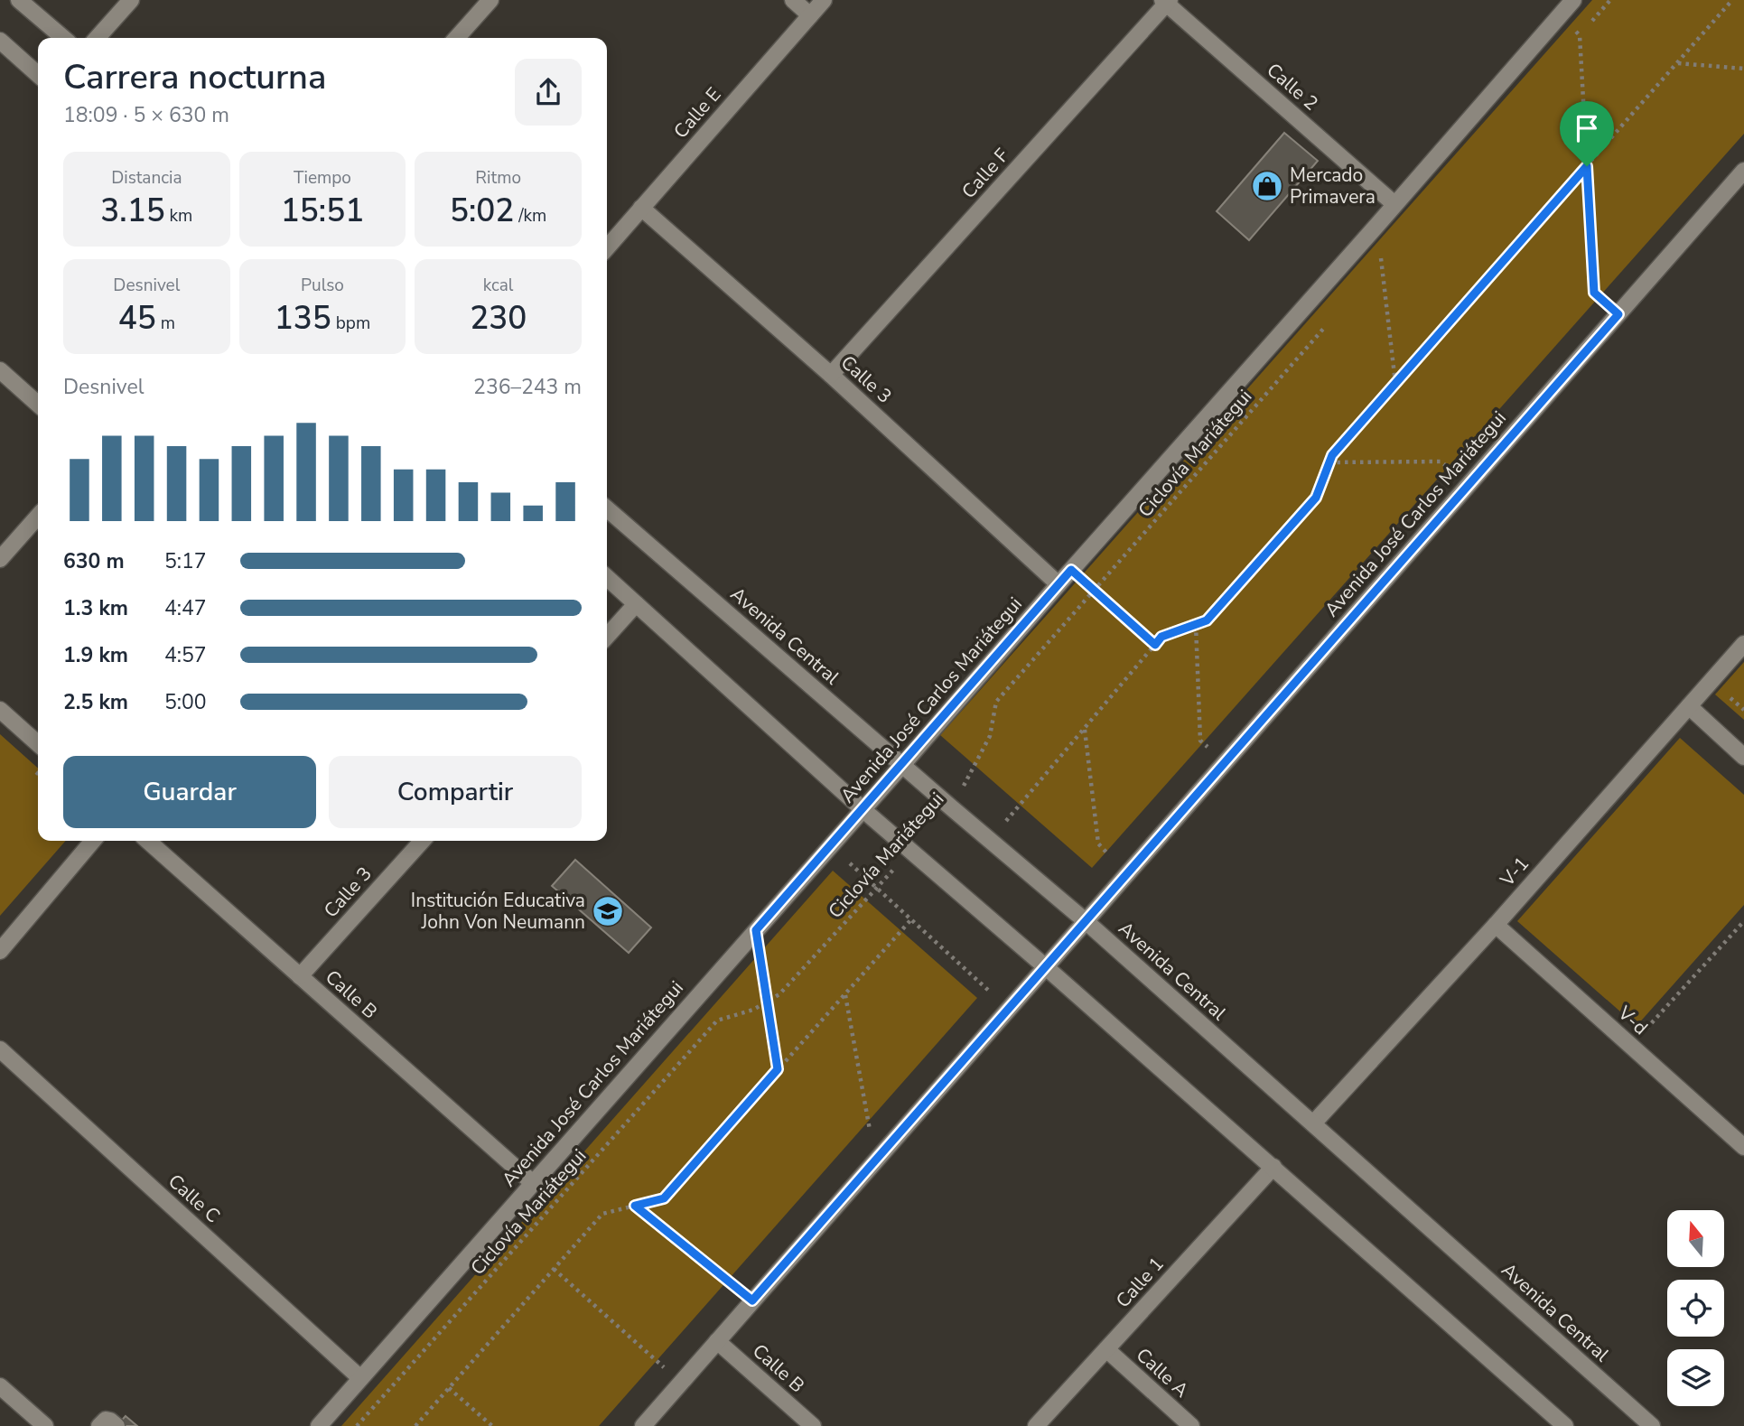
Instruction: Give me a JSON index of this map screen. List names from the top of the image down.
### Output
{
  "streets": {
    "street": [
      "Calle 2",
      "Calle E",
      "Calle F",
      "Calle 3",
      "Avenida José Carlos Mariátegui",
      "Avenida Central",
      "V-1",
      "Calle B",
      "V-d",
      "Calle C",
      "Calle 1",
      "Calle A"
    ],
    "path": ["Ciclovía Mariátegui"]
  },
  "crossings": [
    ["Calle 2", "Calle F"],
    ["Calle 2", "Avenida José Carlos Mariátegui"],
    ["Calle E", "Calle 3"],
    ["Calle F", "Calle 3"],
    ["Calle 3", "Avenida José Carlos Mariátegui"],
    ["Calle 3", "Calle B"],
    ["Ciclovía Mariátegui", "Avenida Central"],
    ["Avenida José Carlos Mariátegui", "Avenida Central"],
    ["Avenida José Carlos Mariátegui", "Calle B"],
    ["Avenida José Carlos Mariátegui", "Calle C"],
    ["Avenida Central", "V-1"],
    ["V-1", "V-d"],
    ["Calle 1", "Calle A"]
  ],
  "places": {
    "shop": ["Mercado Primavera"],
    "school or university": ["Institución Educativa John Von Neumann"]
  },
  "north": "top",
  "page": {
    "heading": ["Carrera nocturna", "18:09 · 5 × 630 m"],
    "stats": [
      ["Distancia", "3.15 km"],
      ["Tiempo", "15:51"],
      ["Ritmo", "5:02 /km"],
      ["Desnivel", "45 m"],
      ["Pulso", "135 bpm"],
      ["kcal", "230"]
    ],
    "chart": ["Desnivel", "236–243 m"],
    "list": [
      {
        "name": "630 m",
        "note": "5:17"
      },
      {
        "name": "1.3 km",
        "note": "4:47"
      },
      {
        "name": "1.9 km",
        "note": "4:57"
      },
      {
        "name": "2.5 km",
        "note": "5:00"
      }
    ],
    "buttons": ["Guardar", "Compartir"]
  }
}
